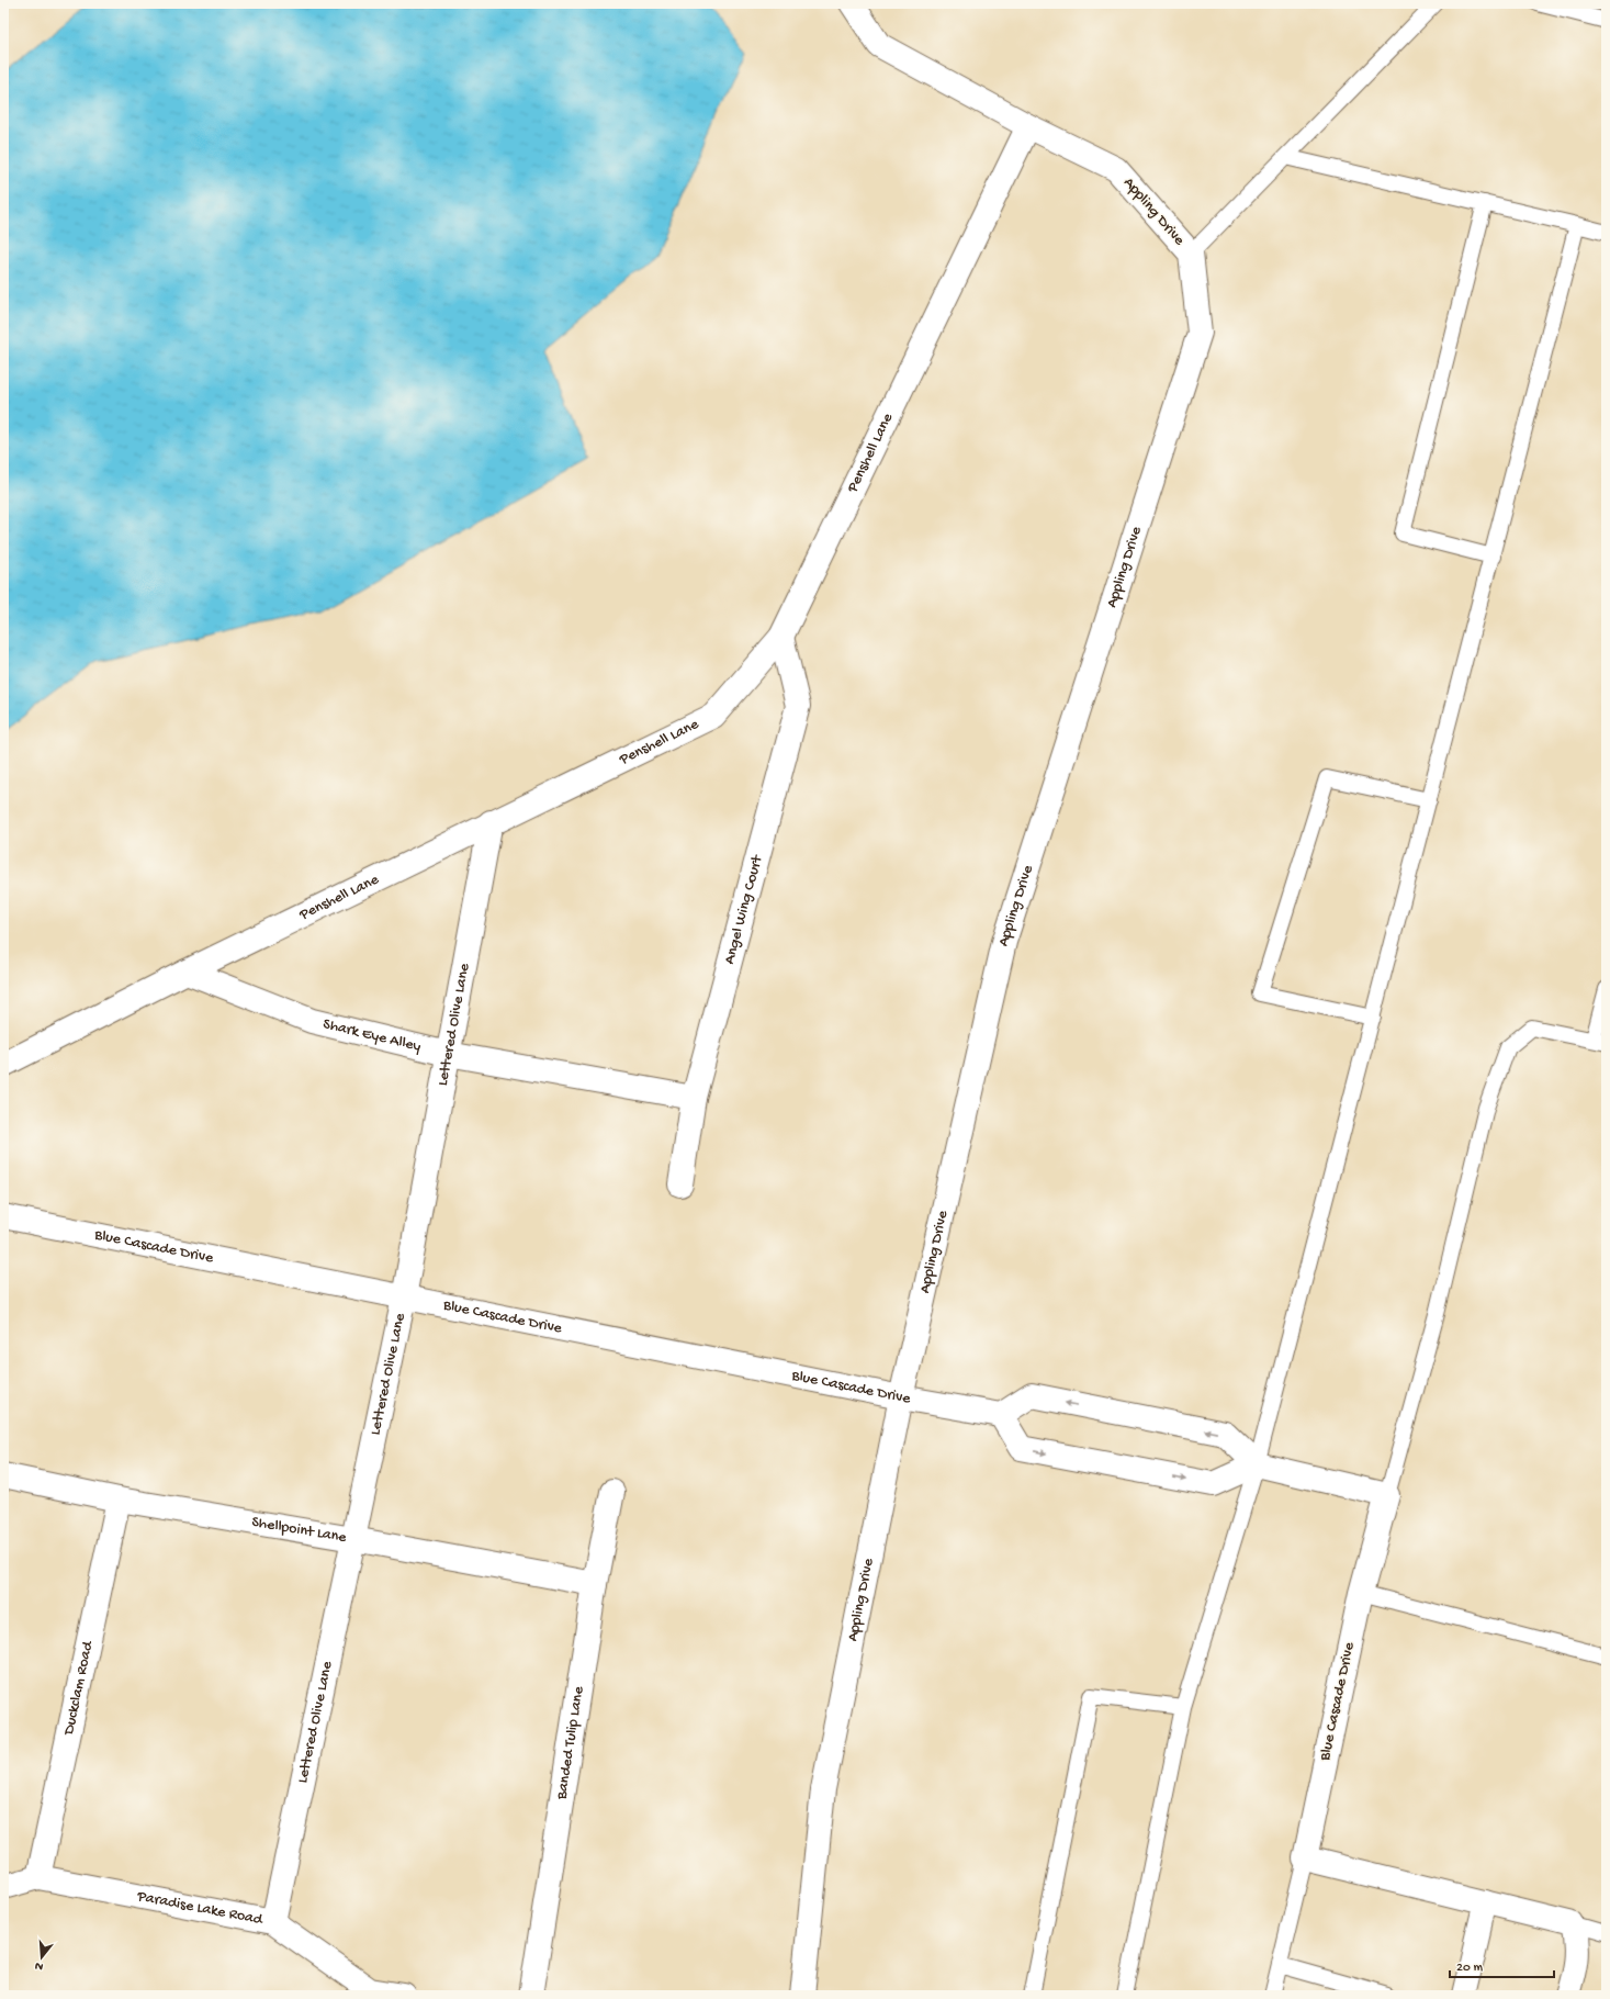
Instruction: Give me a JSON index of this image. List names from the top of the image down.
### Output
{
  "streets": {
    "street": [
      "Appling Drive",
      "Penshell Lane",
      "Angel Wing Court",
      "Lettered Olive Lane",
      "Shark Eye Alley",
      "Blue Cascade Drive",
      "Shellpoint Lane",
      "Duckclam Road",
      "Banded Tulip Lane",
      "Paradise Lake Road"
    ]
  },
  "crossings": [
    ["Appling Drive", "Penshell Lane"],
    ["Appling Drive", "Blue Cascade Drive"],
    ["Penshell Lane", "Angel Wing Court"],
    ["Penshell Lane", "Lettered Olive Lane"],
    ["Penshell Lane", "Shark Eye Alley"],
    ["Angel Wing Court", "Shark Eye Alley"],
    ["Lettered Olive Lane", "Shark Eye Alley"],
    ["Lettered Olive Lane", "Blue Cascade Drive"],
    ["Lettered Olive Lane", "Shellpoint Lane"],
    ["Lettered Olive Lane", "Paradise Lake Road"],
    ["Shellpoint Lane", "Duckclam Road"],
    ["Shellpoint Lane", "Banded Tulip Lane"],
    ["Duckclam Road", "Paradise Lake Road"]
  ],
  "scale_bar": "20 m",
  "north": "bottom"
}
